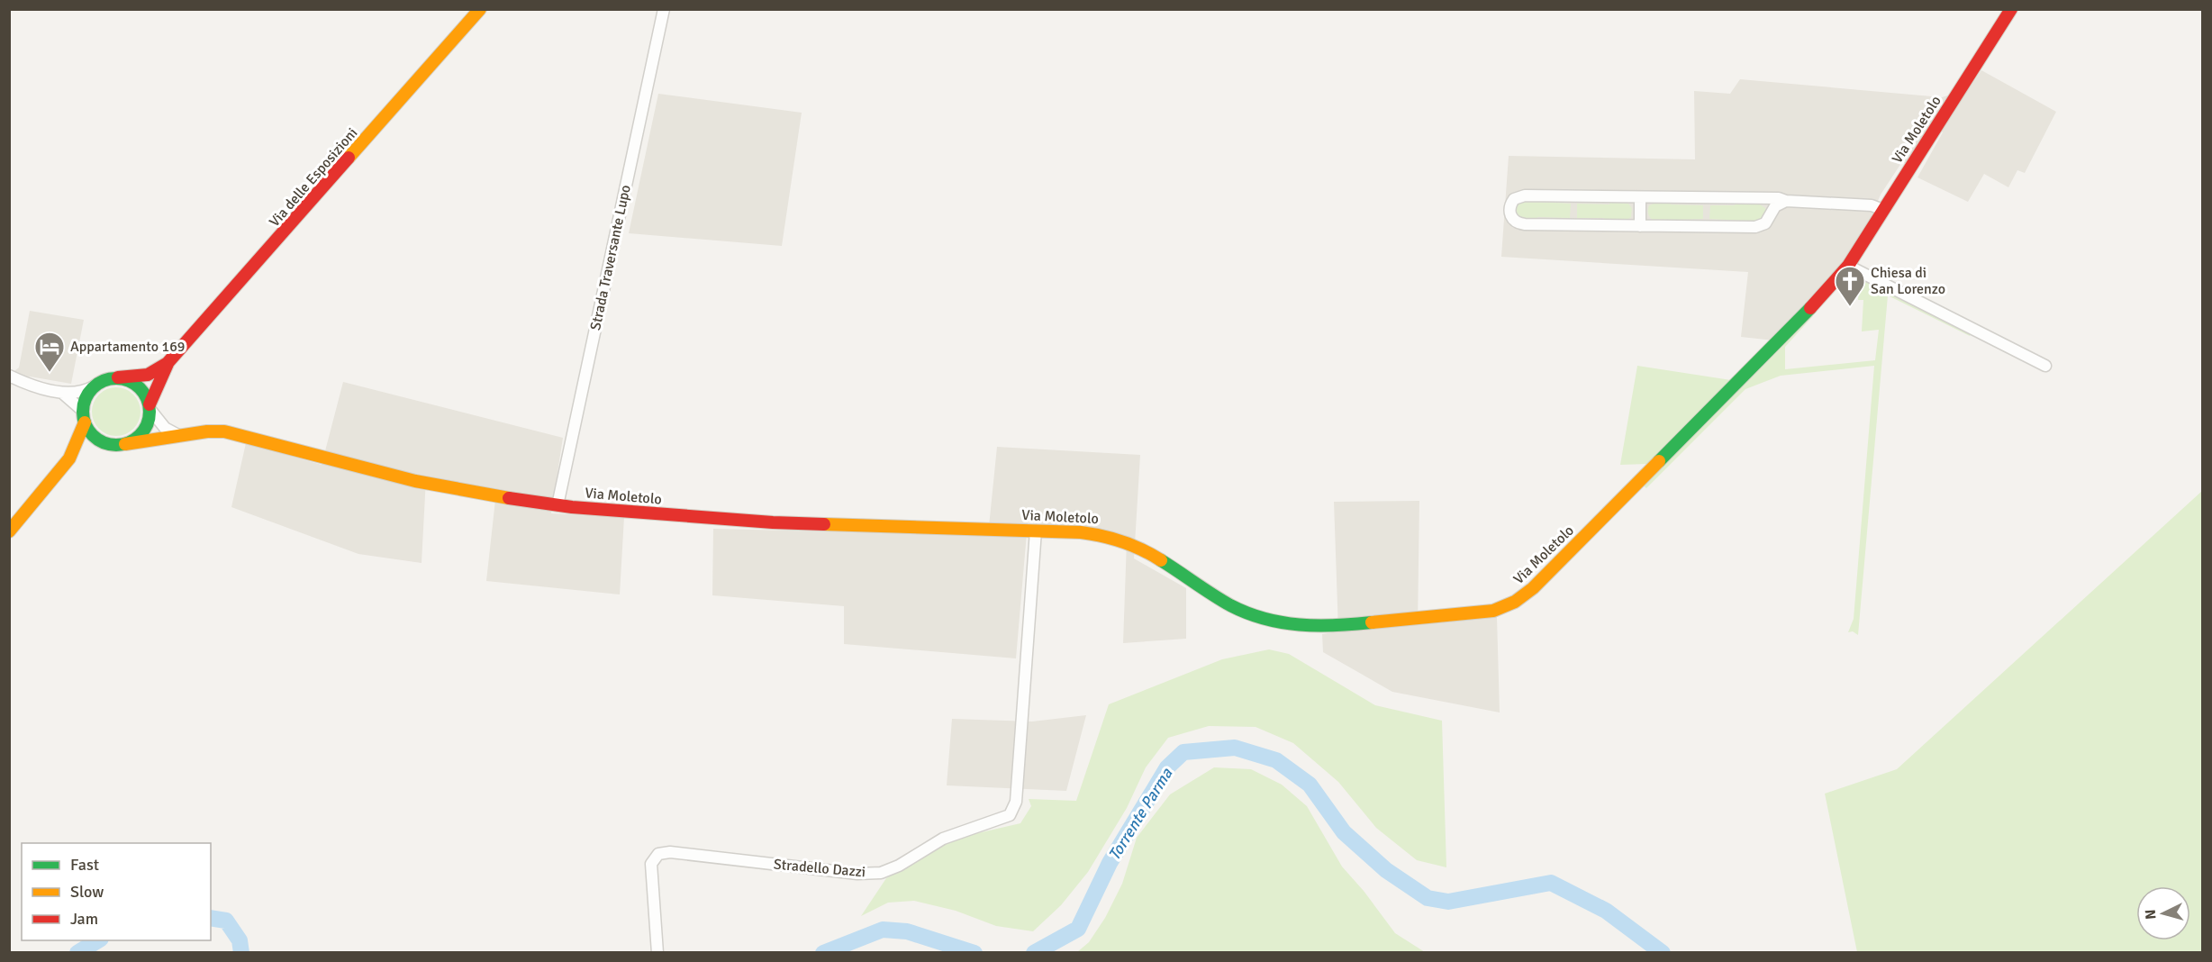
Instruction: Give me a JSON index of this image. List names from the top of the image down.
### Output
{
  "streets": {
    "street": [
      "Via Moletolo",
      "Via delle Esposizioni",
      "Strada Traversante Lupo",
      "Stradello Dazzi"
    ]
  },
  "crossings": [
    ["Via Moletolo", "Via delle Esposizioni"],
    ["Via Moletolo", "Strada Traversante Lupo"],
    ["Via Moletolo", "Stradello Dazzi"]
  ],
  "water": ["Torrente Parma"],
  "places": {
    "church": ["Chiesa di San Lorenzo"],
    "hotel": ["Appartamento 169"]
  },
  "legend": ["Fast", "Slow", "Jam"],
  "north": "left"
}
